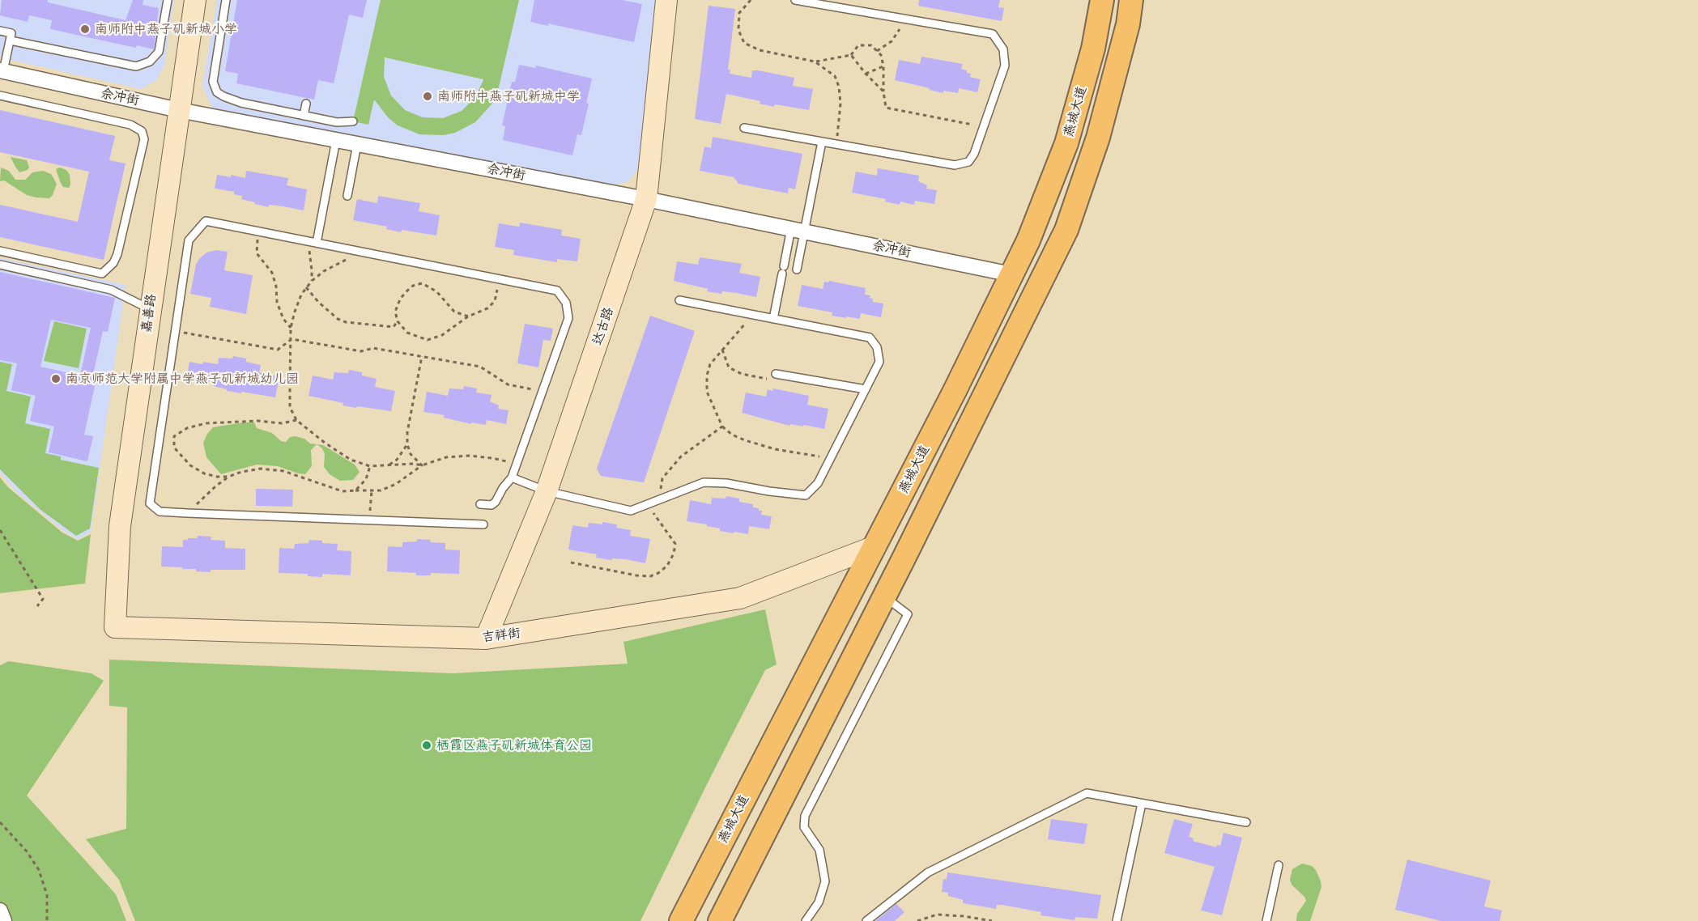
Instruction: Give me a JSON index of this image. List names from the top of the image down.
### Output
{
  "streets": {
    "main road": ["燕城大道"],
    "street": [
      "佘冲街",
      "嘉善路",
      "达古路",
      "吉祥街"
    ]
  },
  "crossings": [
    ["佘冲街", "燕城大道"],
    ["佘冲街", "嘉善路"],
    ["佘冲街", "达古路"],
    ["燕城大道", "吉祥街"],
    ["嘉善路", "吉祥街"],
    ["达古路", "吉祥街"]
  ],
  "places": [
    "南师附中燕子矶新城小学",
    "南师附中燕子矶新城中学",
    "南京师范大学附属中学燕子矶新城幼儿园",
    "栖霞区燕子矶新城体育公园"
  ]
}
